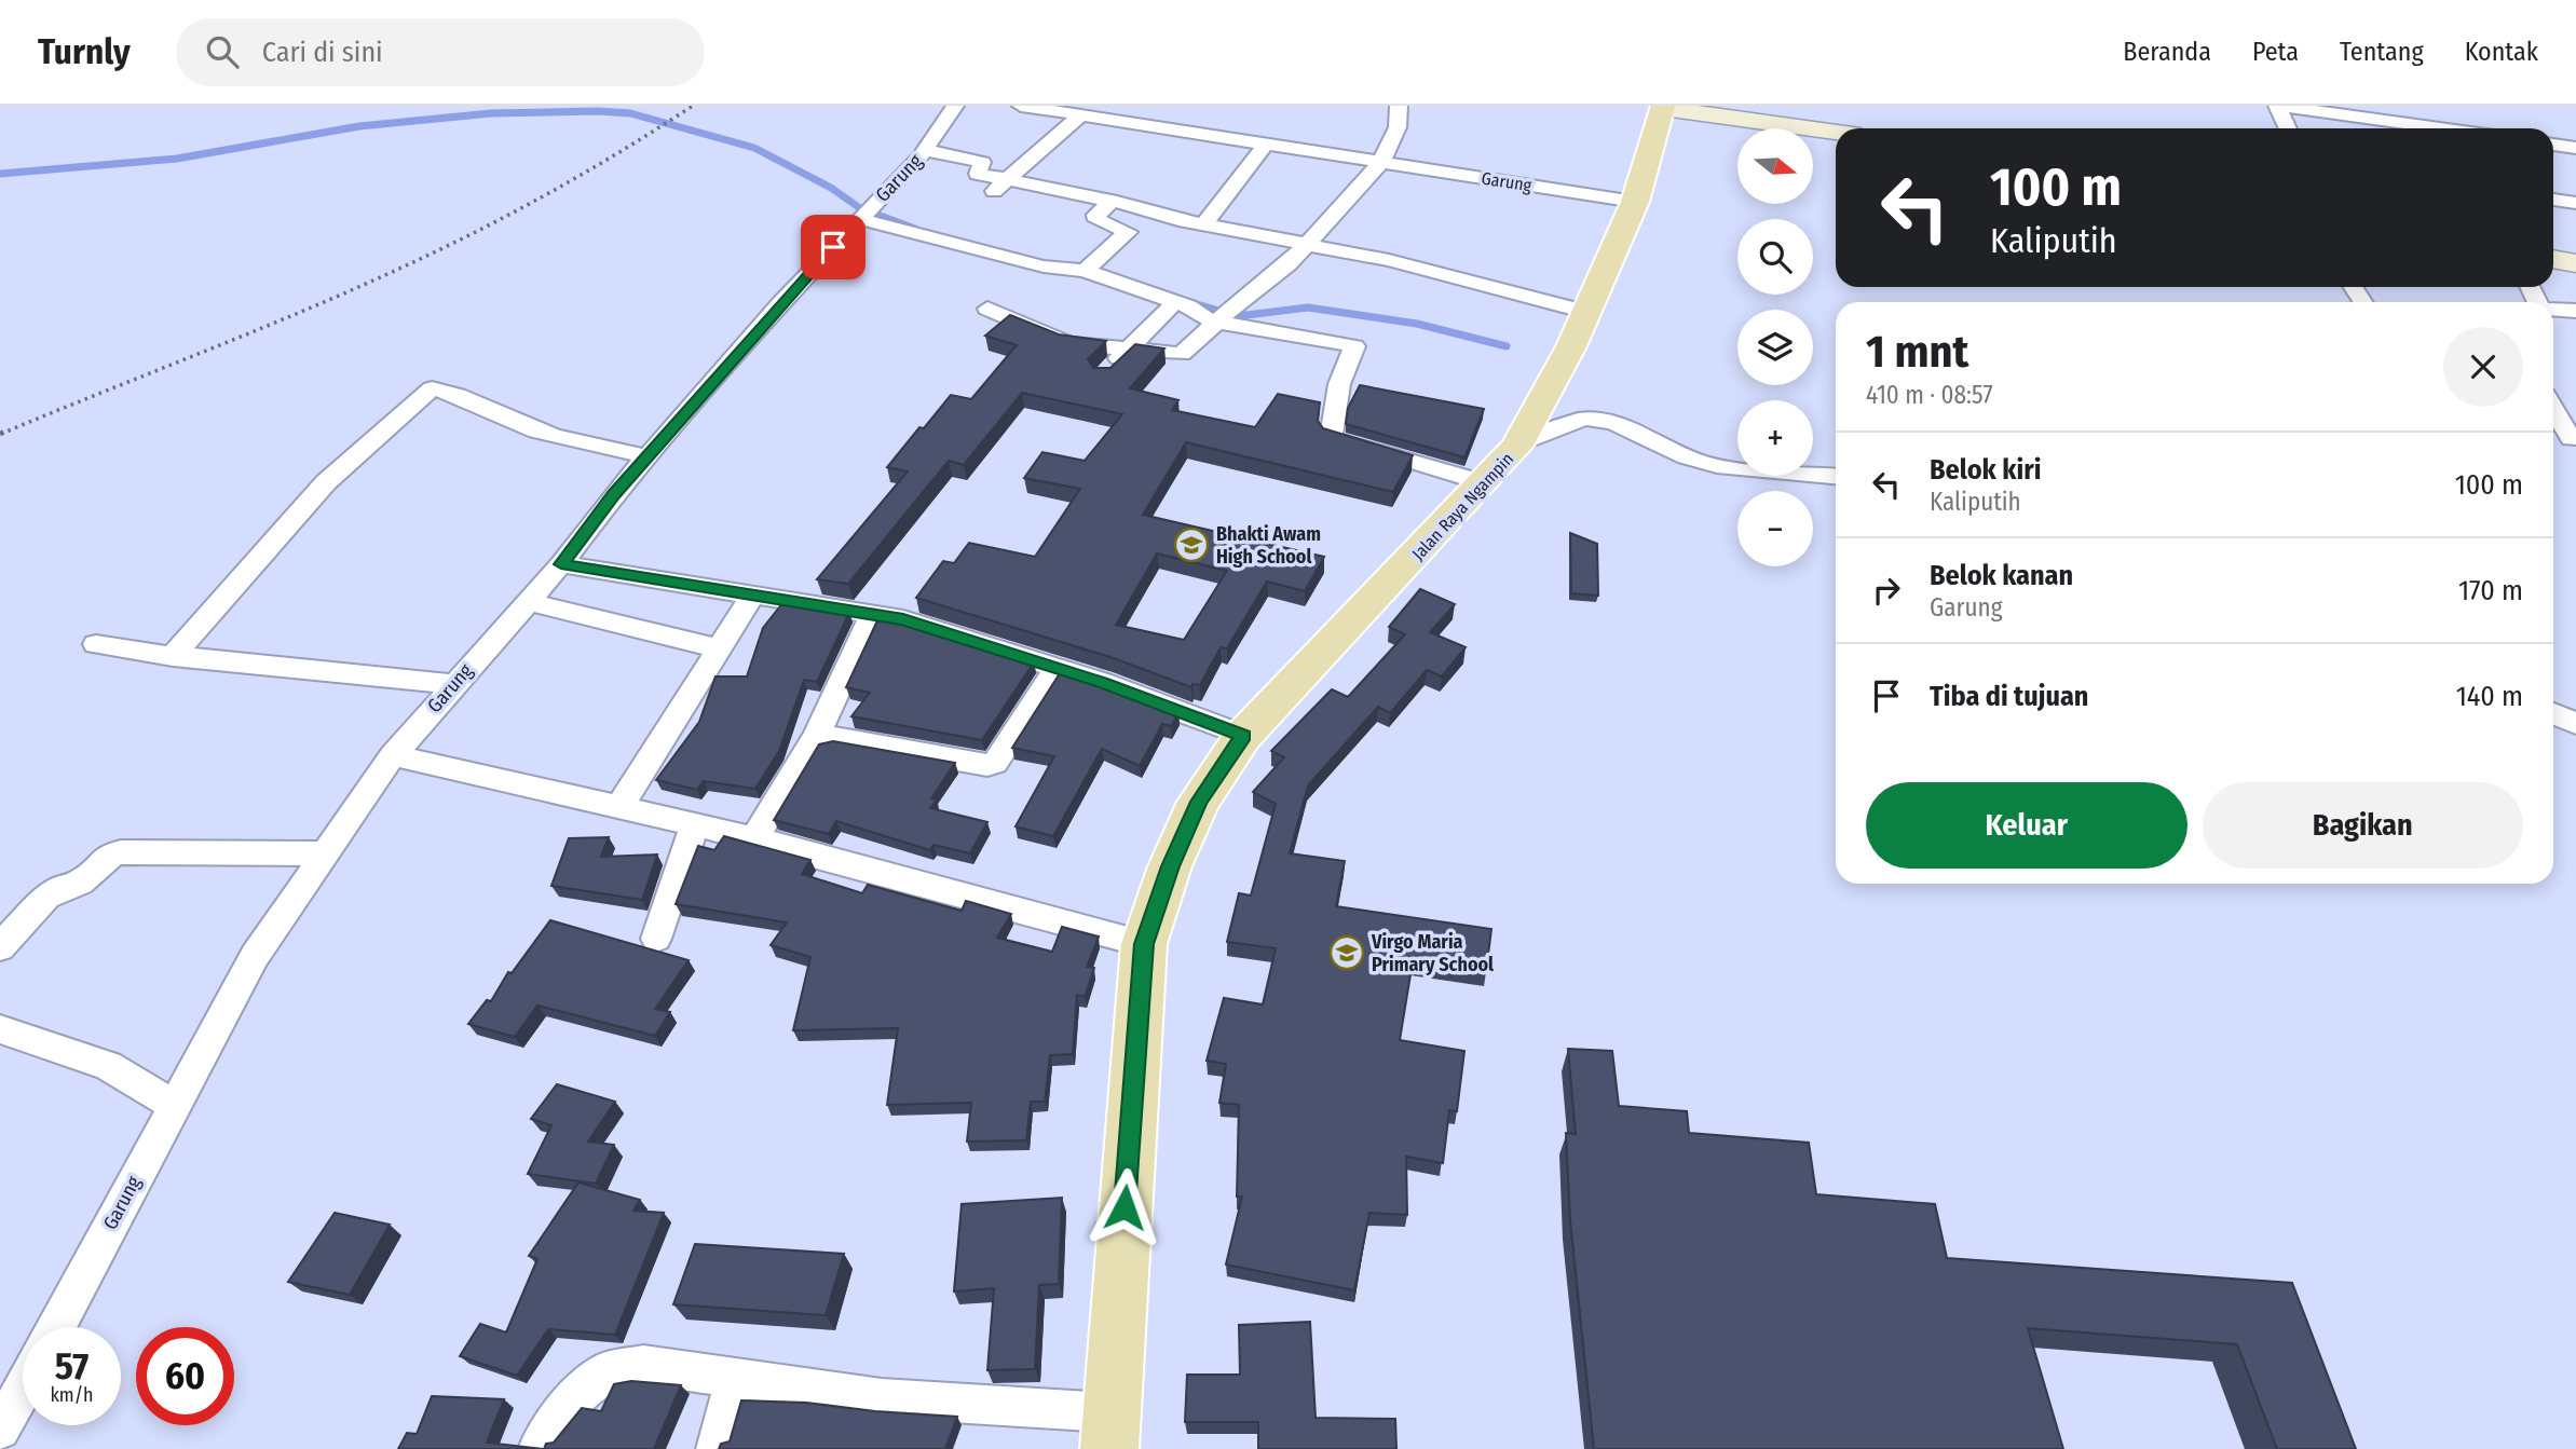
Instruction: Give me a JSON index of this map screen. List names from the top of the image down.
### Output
{
  "streets": {
    "main road": ["Jalan Raya Ngampin"],
    "street": ["Garung"]
  },
  "crossings": [
    ["Garung", "Jalan Raya Ngampin"]
  ],
  "places": {
    "school or university": ["Bhakti Awam High School", "Virgo Maria Primary School"]
  },
  "north": "right",
  "page": {
    "header": "Turnly",
    "search": "Cari di sini",
    "nav": [
      "Beranda",
      "Peta",
      "Tentang",
      "Kontak"
    ],
    "map_buttons": ["+", "−"],
    "turn": ["100 m", "Kaliputih"],
    "heading": ["1 mnt", "410 m · 08:57"],
    "list": [
      {
        "name": "Belok kiri",
        "note": "Kaliputih",
        "value": "100 m"
      },
      {
        "name": "Belok kanan",
        "note": "Garung",
        "value": "170 m"
      },
      {
        "name": "Tiba di tujuan",
        "value": "140 m"
      }
    ],
    "buttons": ["Keluar", "Bagikan"],
    "speed": "57 km/h",
    "limit": "60"
  }
}
